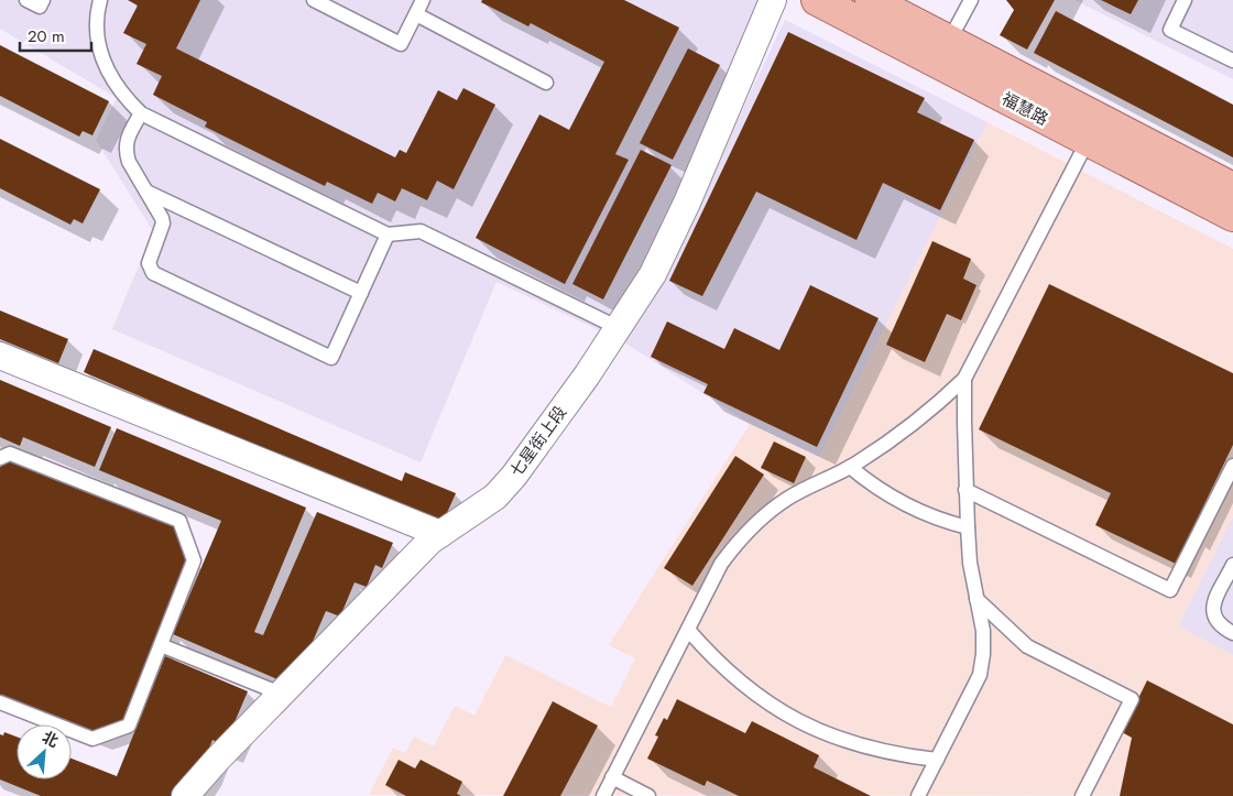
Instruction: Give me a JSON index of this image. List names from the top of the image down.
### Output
{
  "streets": {
    "main road": ["福慧路"],
    "street": ["七星街上段"]
  },
  "scale_bar": "20 m",
  "north": "top right"
}
